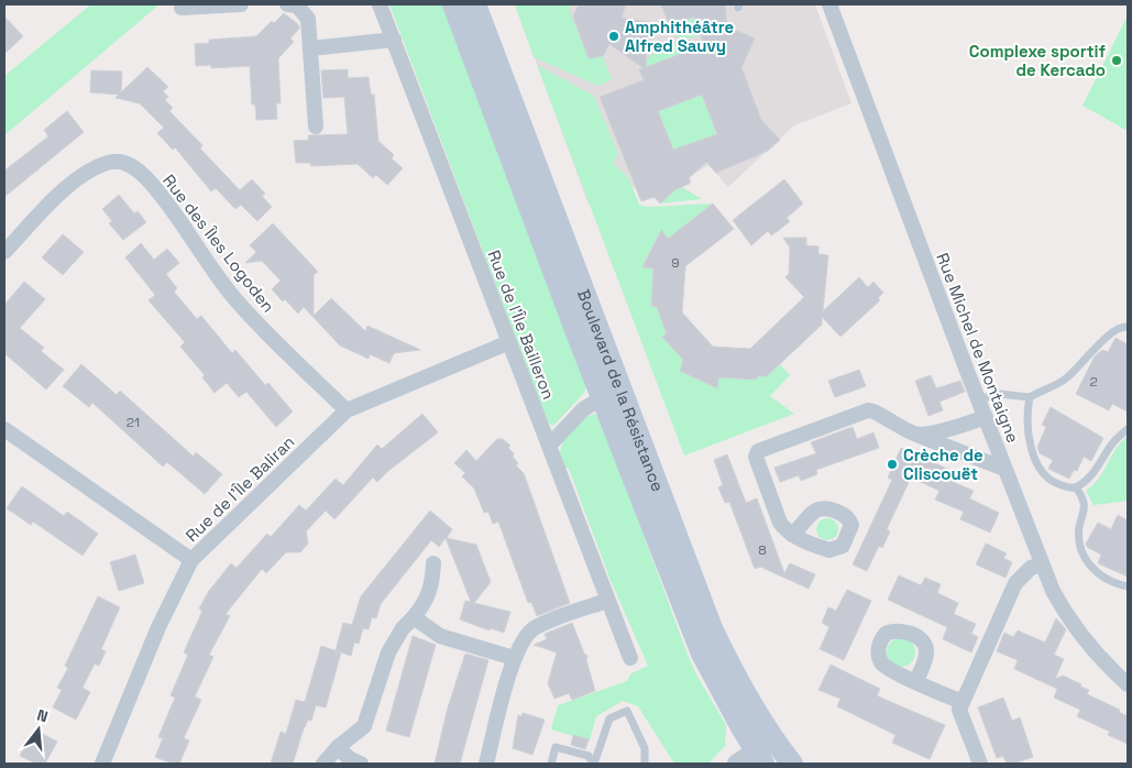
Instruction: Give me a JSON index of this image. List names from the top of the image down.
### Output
{
  "streets": {
    "main road": ["Boulevard de la Résistance"],
    "street": [
      "Rue des Îles Logoden",
      "Rue de l'Île Bailleron",
      "Rue Michel de Montaigne",
      "Rue de l'Île Baliran"
    ]
  },
  "crossings": [
    ["Rue des Îles Logoden", "Rue de l'Île Baliran"],
    ["Rue de l'Île Bailleron", "Rue de l'Île Baliran"]
  ],
  "places": ["Amphithéâtre Alfred Sauvy", "Complexe sportif de Kercado", "Crèche de Cliscouët"],
  "house_numbers": [
    "9",
    "2",
    "21",
    "8"
  ],
  "north": "top"
}
